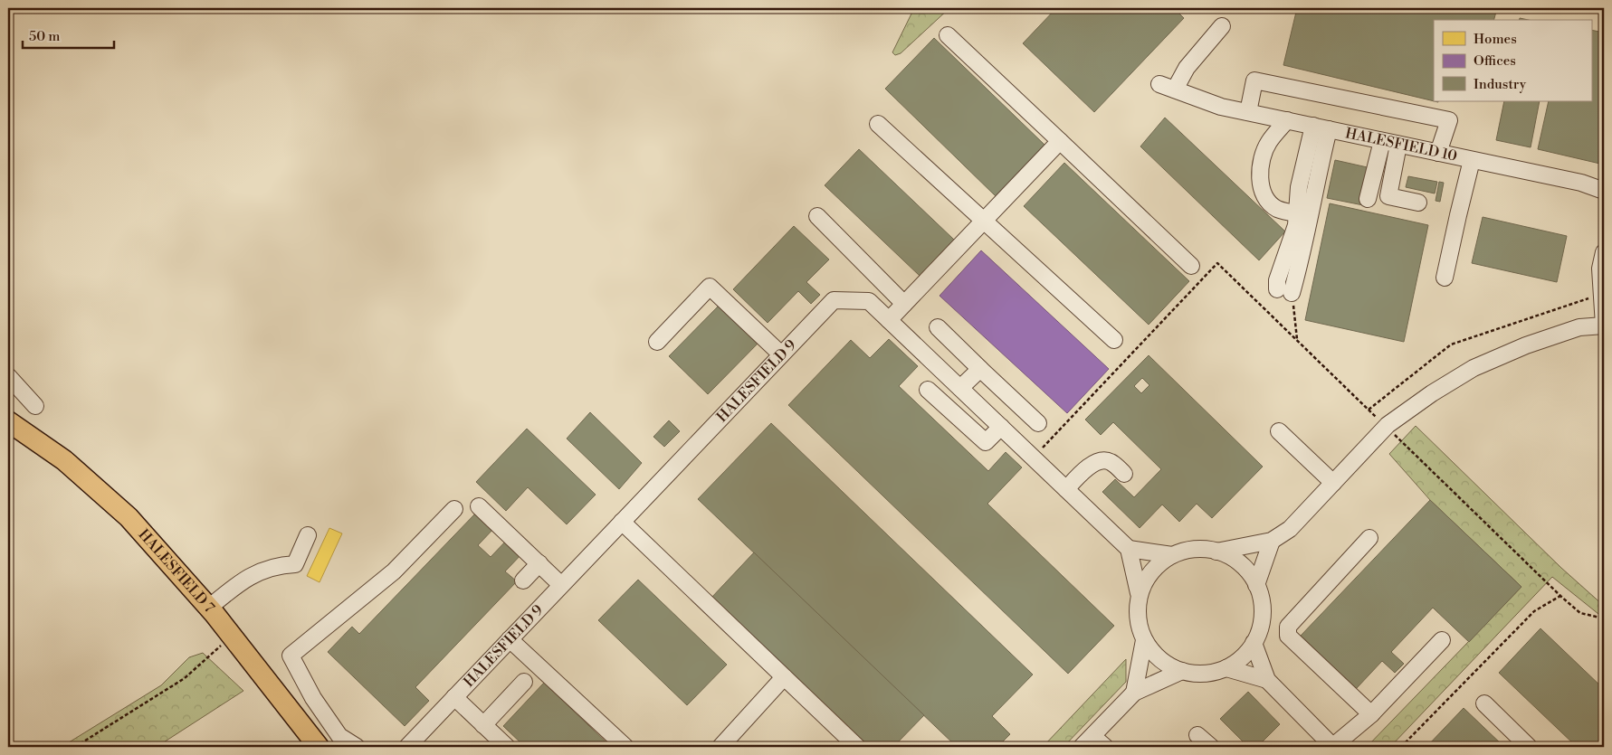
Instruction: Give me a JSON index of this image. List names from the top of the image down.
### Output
{
  "streets": {
    "main road": ["HALESFIELD 7"],
    "street": ["HALESFIELD 10", "HALESFIELD 9"]
  },
  "legend": ["Homes", "Offices", "Industry"],
  "scale_bar": "50 m"
}
